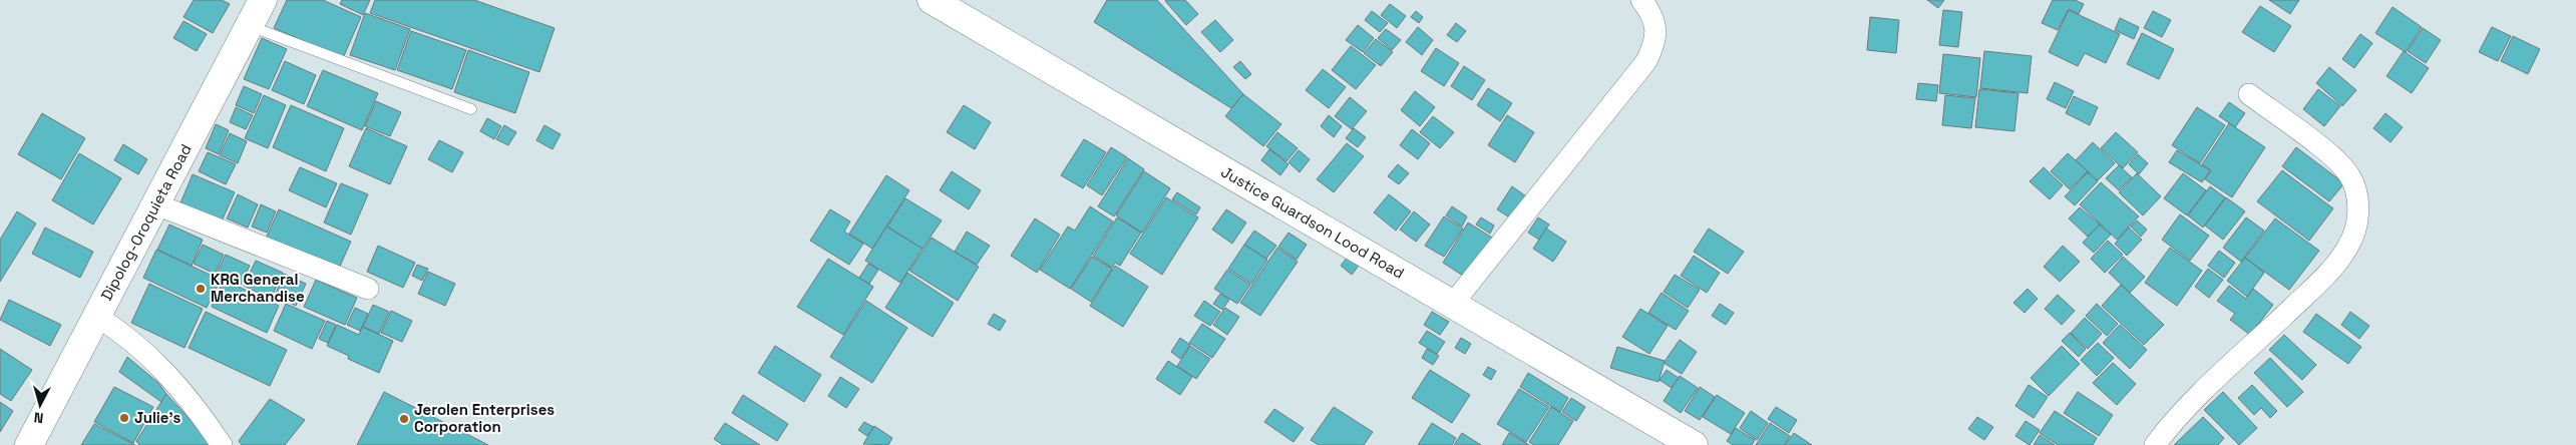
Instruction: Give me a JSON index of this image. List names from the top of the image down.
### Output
{
  "streets": {
    "main road": ["Dipolog-Oroquieta Road", "Justice Guardson Lood Road"]
  },
  "places": ["KRG General Merchandise", "Julie's", "Jerolen Enterprises Corporation"],
  "north": "bottom"
}
